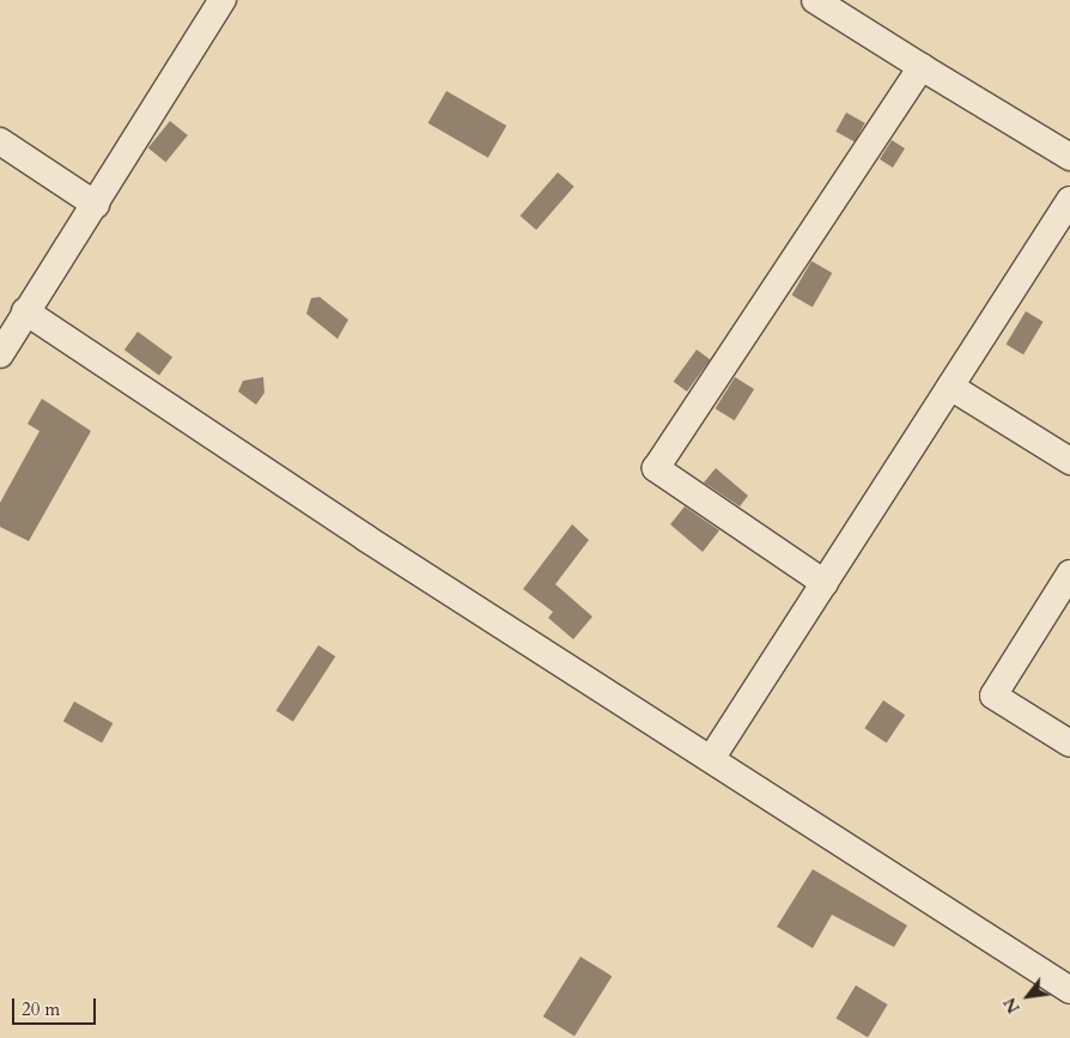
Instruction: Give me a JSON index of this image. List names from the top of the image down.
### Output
{
  "scale_bar": "20 m",
  "north": "bottom left"
}
